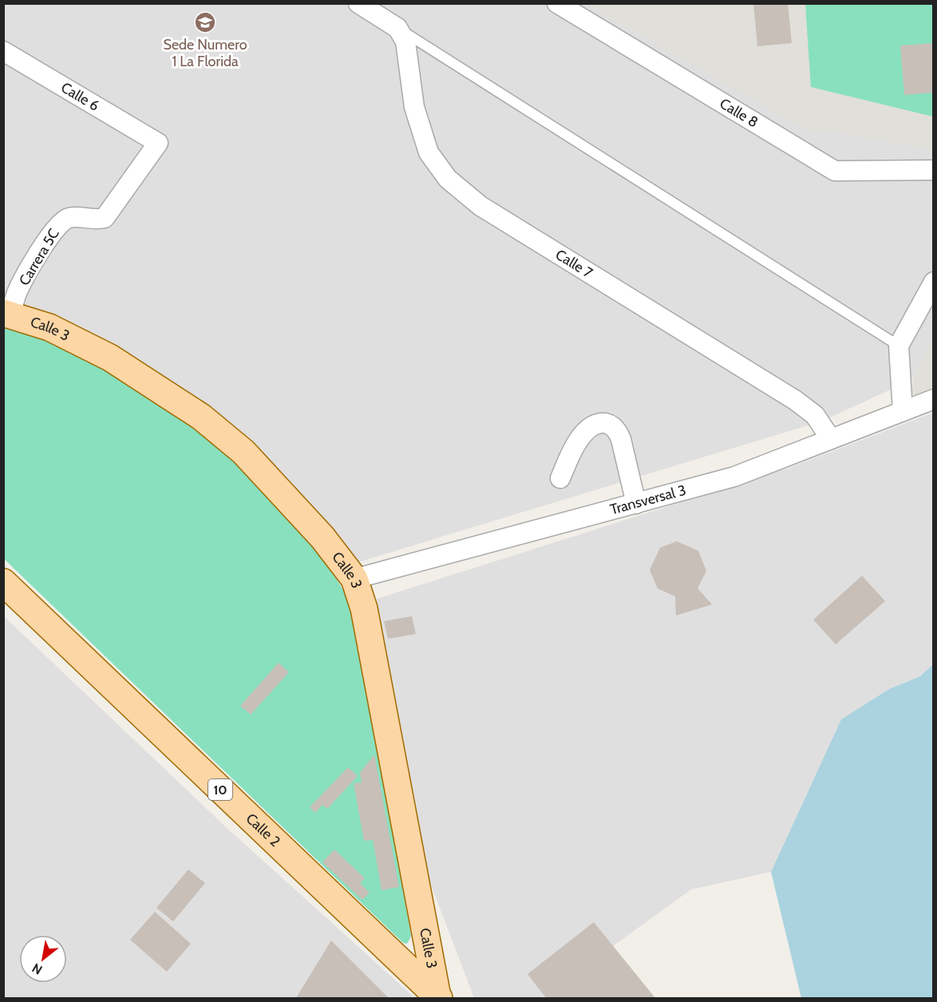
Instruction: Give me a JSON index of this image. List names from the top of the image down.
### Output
{
  "streets": {
    "main road": ["Calle 3", "10", "Calle 2"],
    "street": [
      "Calle 6",
      "Calle 8",
      "Carrera 5C",
      "Calle 7",
      "Transversal 3"
    ]
  },
  "crossings": [
    ["Calle 6", "Carrera 5C"],
    ["Carrera 5C", "Calle 3"],
    ["Calle 7", "Transversal 3"],
    ["Calle 3", "Transversal 3"],
    ["Calle 3", "Calle 2"]
  ],
  "places": {
    "school or university": ["Sede Numero 1 La Florida"]
  },
  "north": "bottom left"
}
